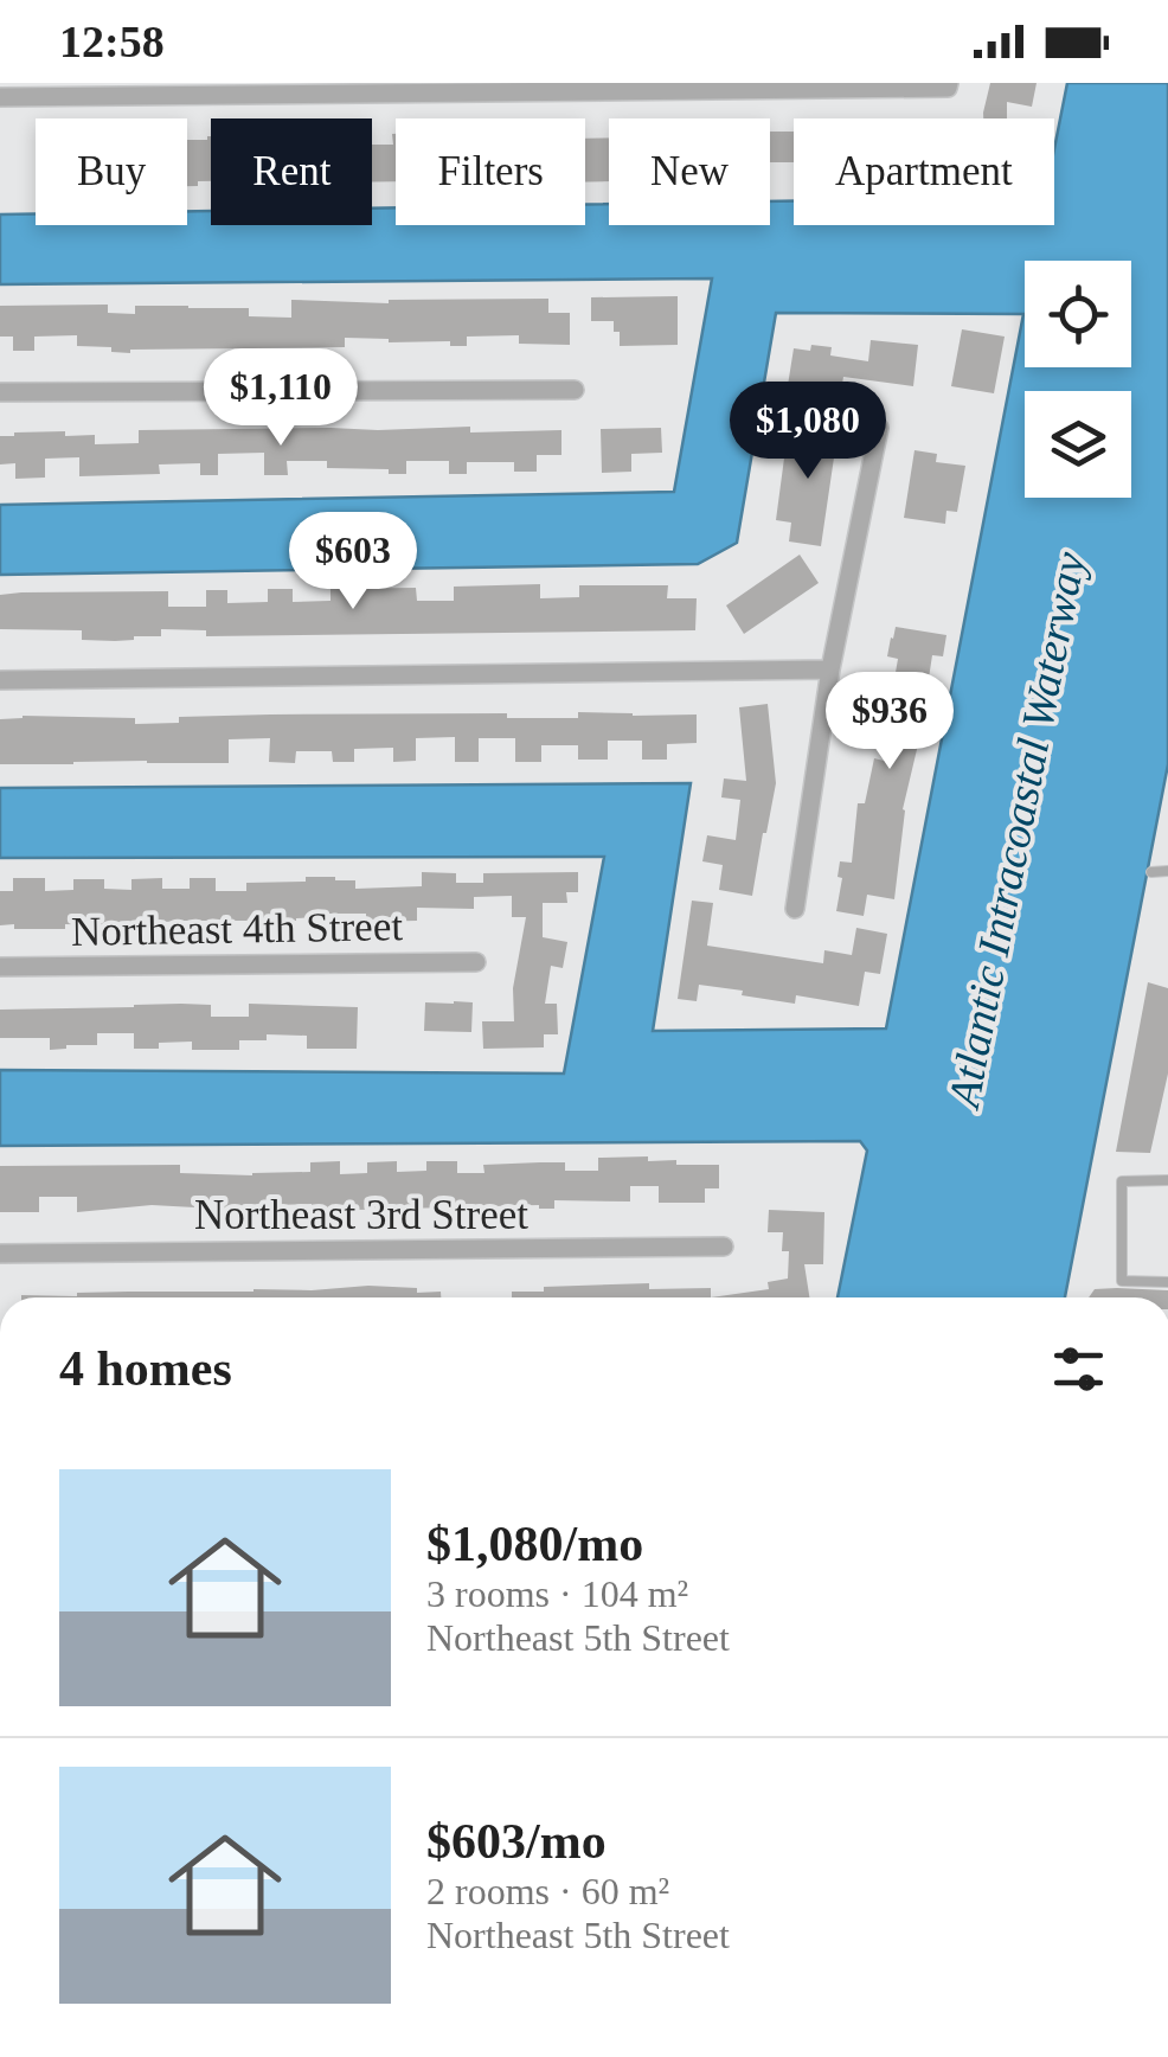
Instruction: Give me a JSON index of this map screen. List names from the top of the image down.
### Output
{
  "streets": {
    "street": ["Northeast 4th Street", "Northeast 3rd Street"]
  },
  "water": ["Atlantic Intracoastal Waterway"],
  "page": {
    "status": "12:58",
    "chip": [
      "Buy",
      "Rent",
      "Filters",
      "New",
      "Apartment"
    ],
    "price": [
      "$1,110",
      "$1,080",
      "$603",
      "$936"
    ],
    "heading": "4 homes",
    "list": [
      {
        "name": "$1,080/mo",
        "note": "3 rooms · 104 m² · Northeast 5th Street"
      },
      {
        "name": "$603/mo",
        "note": "2 rooms · 60 m² · Northeast 5th Street"
      }
    ]
  }
}
